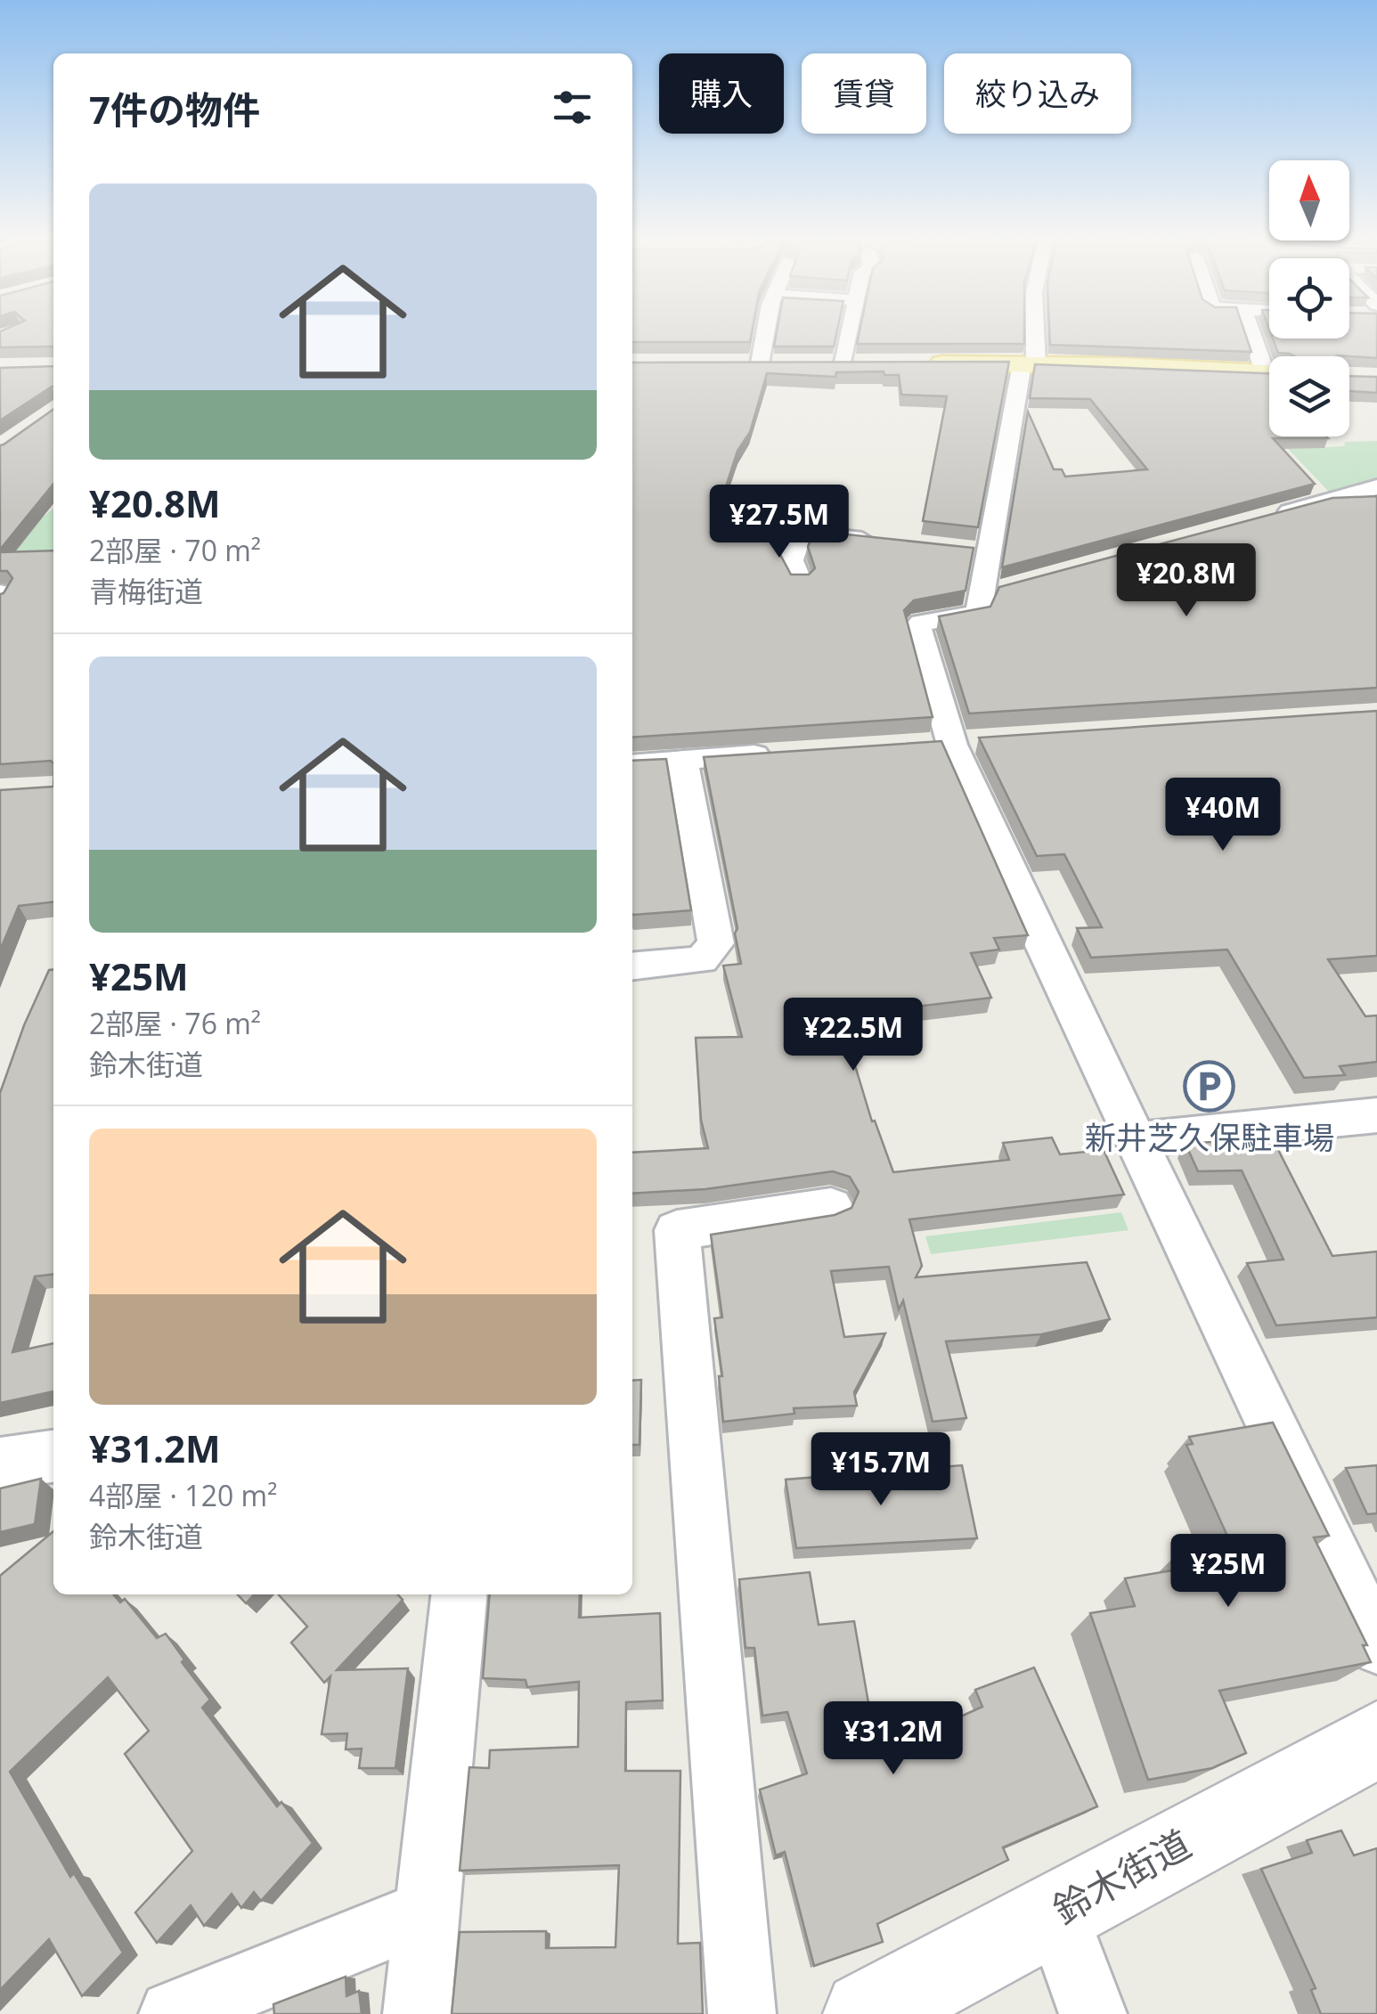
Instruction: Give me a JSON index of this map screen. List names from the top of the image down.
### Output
{
  "streets": {
    "main road": ["鈴木街道"]
  },
  "places": {
    "parking": ["新井芝久保駐車場"]
  },
  "north": "top",
  "page": {
    "chip": ["購入", "賃貸", "絞り込み"],
    "heading": "7件の物件",
    "list": [
      {
        "name": "¥20.8M",
        "note": "2部屋 · 70 m² · 青梅街道"
      },
      {
        "name": "¥25M",
        "note": "2部屋 · 76 m² · 鈴木街道"
      },
      {
        "name": "¥31.2M",
        "note": "4部屋 · 120 m² · 鈴木街道"
      }
    ],
    "price": [
      "¥27.5M",
      "¥20.8M",
      "¥40M",
      "¥22.5M",
      "¥15.7M",
      "¥25M",
      "¥31.2M"
    ]
  }
}
